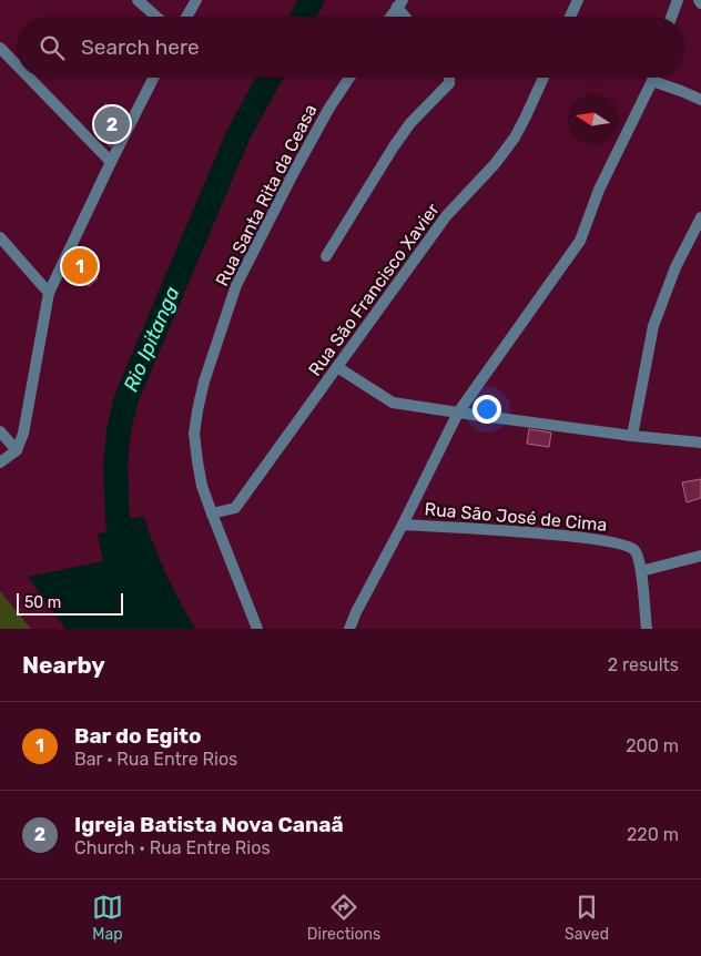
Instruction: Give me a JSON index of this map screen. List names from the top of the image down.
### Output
{
  "streets": {
    "street": ["Rua Santa Rita da Ceasa", "Rua São Francisco Xavier", "Rua São José de Cima"]
  },
  "crossings": [
    ["Rua Santa Rita da Ceasa", "Rua São Francisco Xavier"]
  ],
  "water": ["Rio Ipitanga"],
  "scale_bar": "50 m",
  "north": "left",
  "page": {
    "search": "Search here",
    "pins": ["2", "1"],
    "scale": "50 m",
    "heading": ["Nearby", "2 results"],
    "list": [
      {
        "mark": "1",
        "name": "Bar do Egito",
        "note": "Bar · Rua Entre Rios",
        "value": "200 m"
      },
      {
        "mark": "2",
        "name": "Igreja Batista Nova Canaã",
        "note": "Church · Rua Entre Rios",
        "value": "220 m"
      }
    ],
    "nav": ["Map", "Directions", "Saved"]
  }
}
